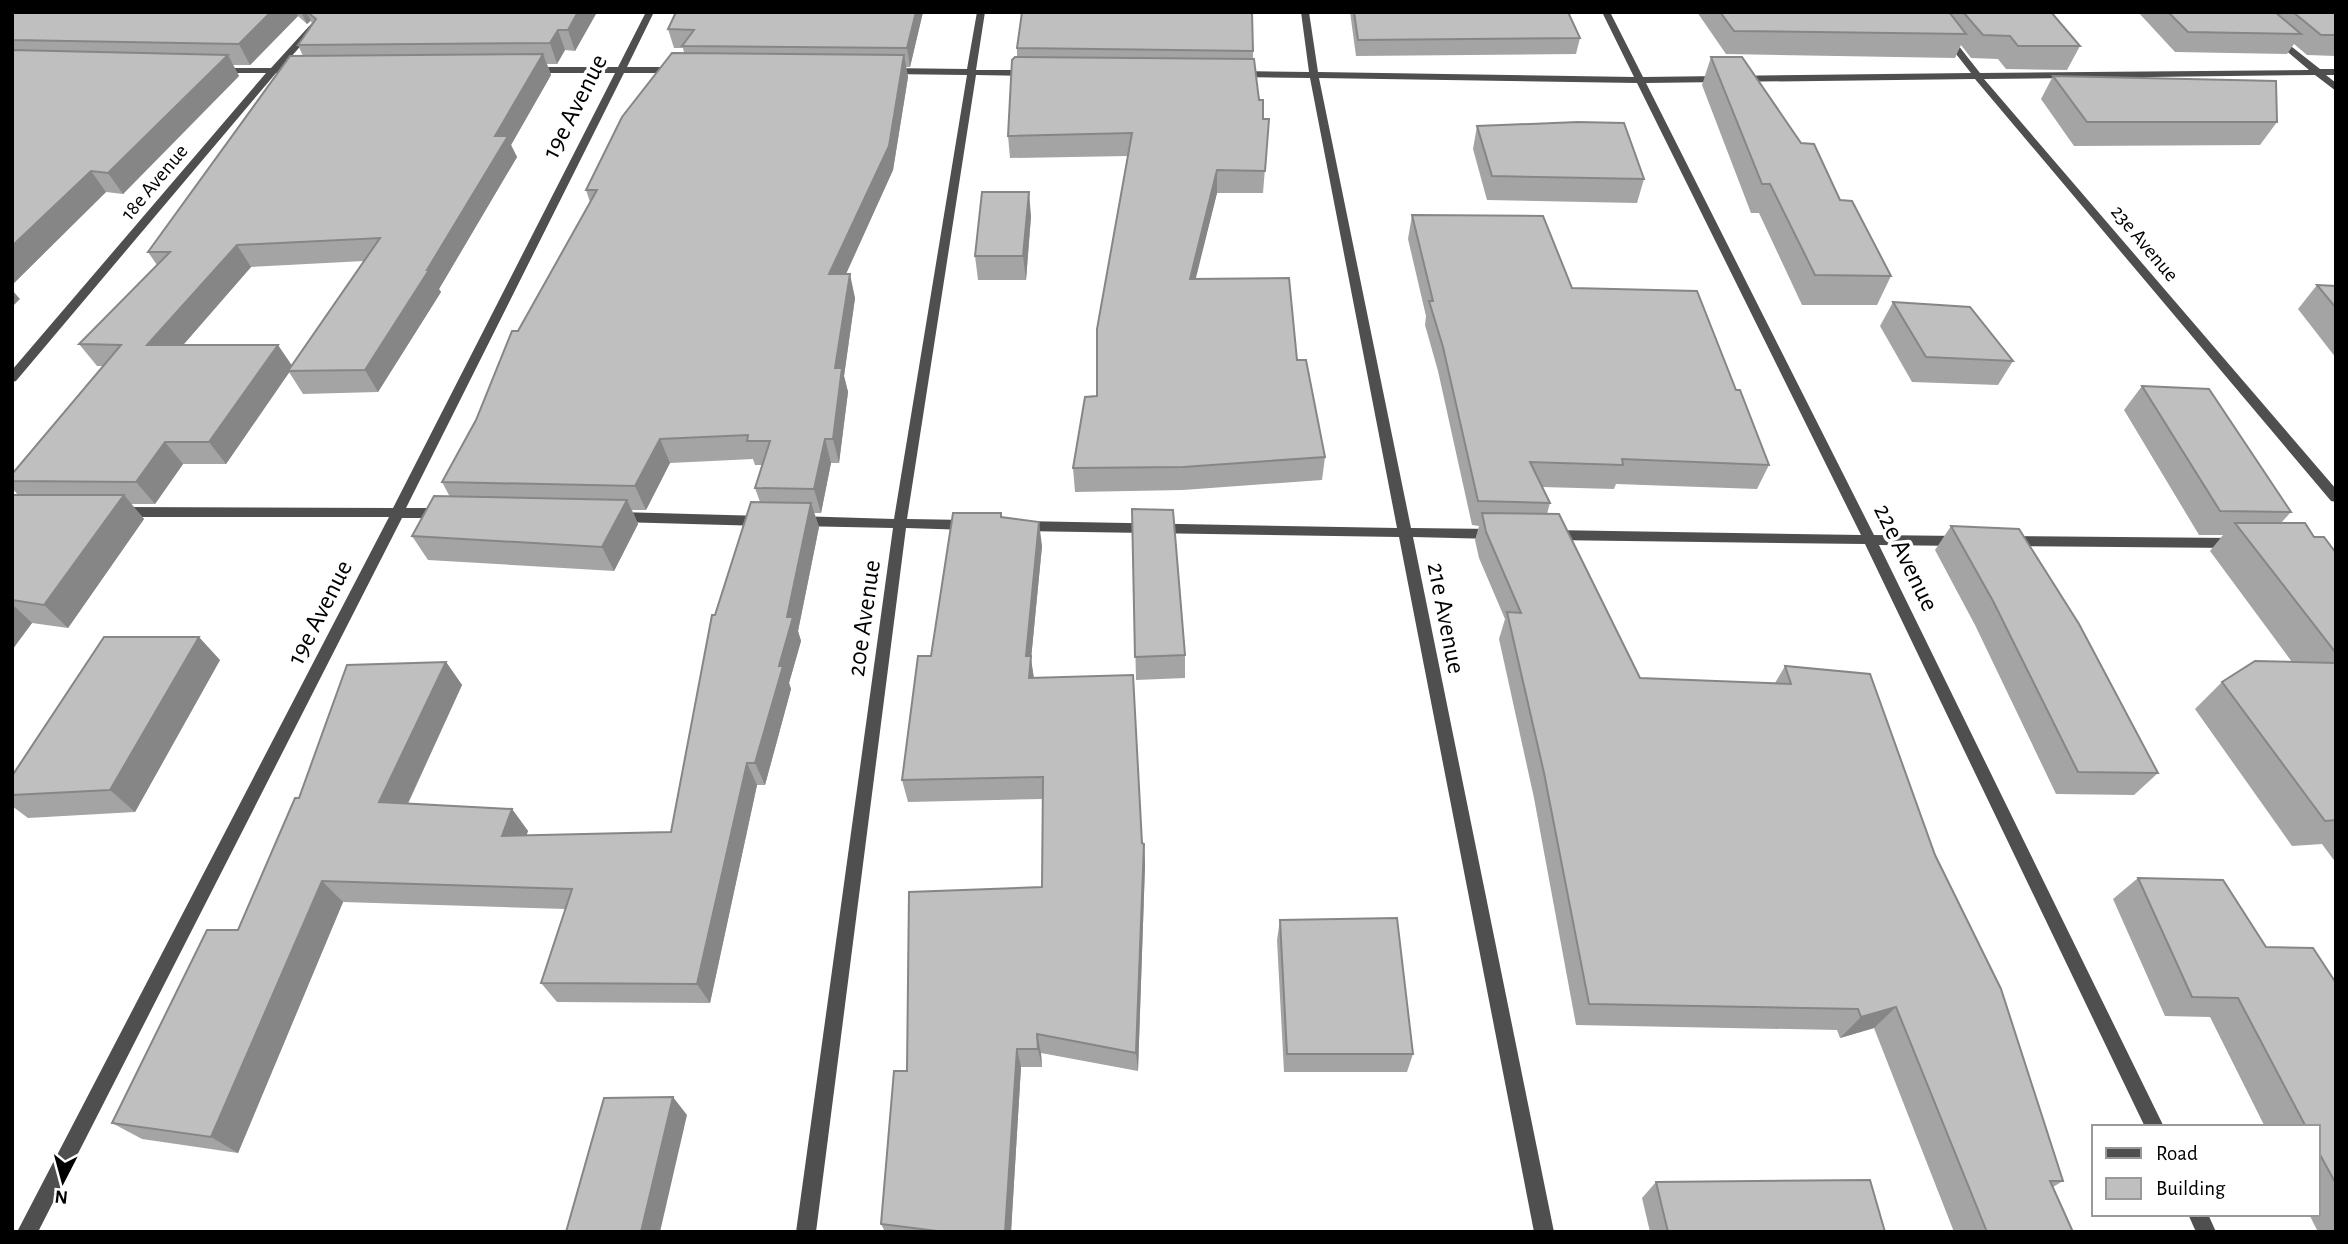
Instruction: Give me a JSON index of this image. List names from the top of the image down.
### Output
{
  "streets": {
    "street": [
      "19e Avenue",
      "18e Avenue",
      "23e Avenue",
      "22e Avenue",
      "20e Avenue",
      "21e Avenue"
    ]
  },
  "legend": ["Road", "Building"],
  "north": "bottom"
}
